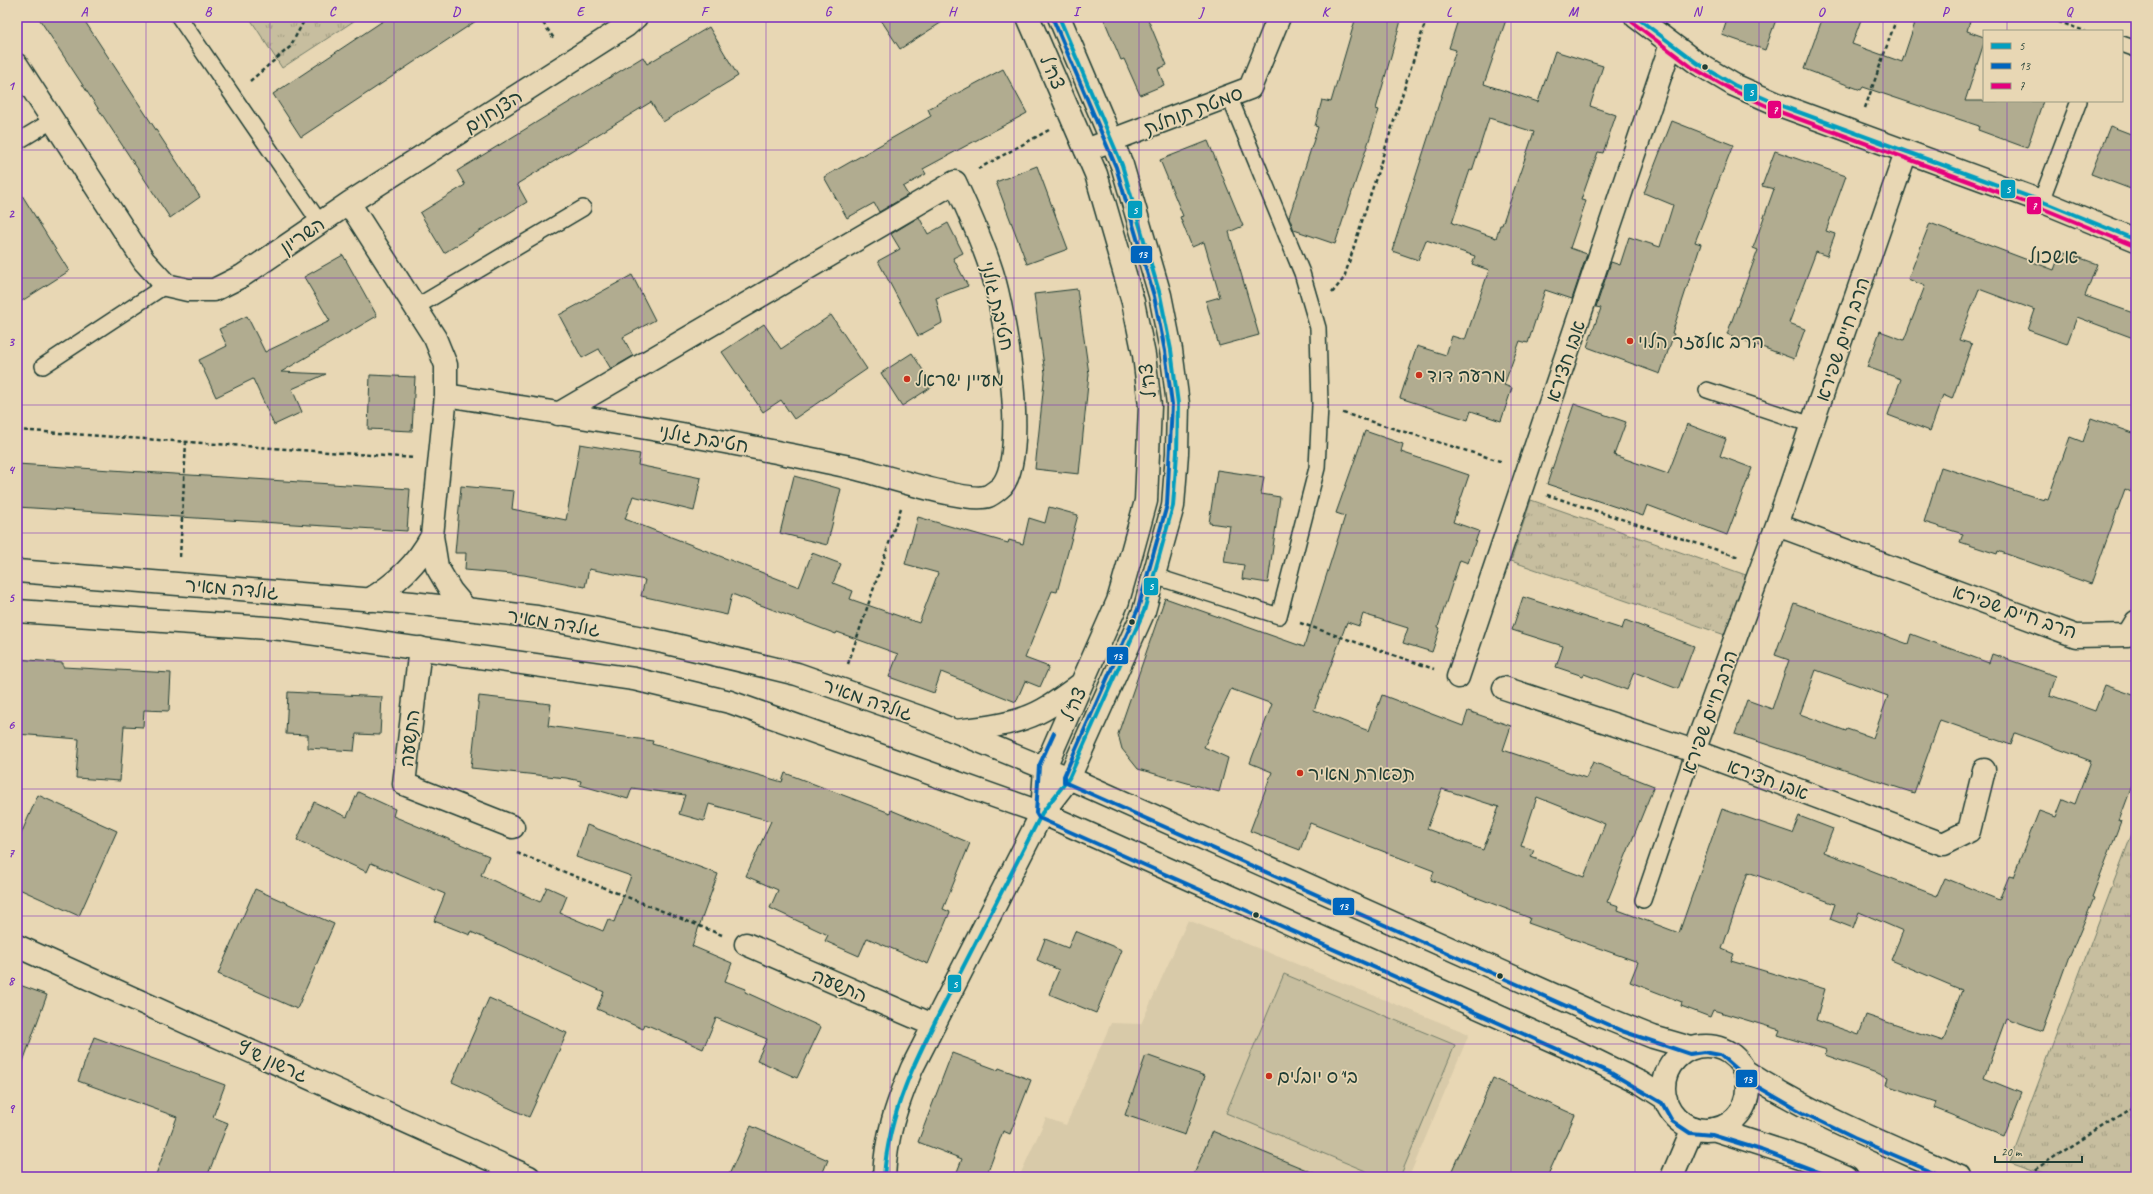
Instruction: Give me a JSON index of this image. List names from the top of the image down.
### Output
{
  "streets": {
    "street": [
      "צה\"ל",
      "סמטת תוחלת",
      "הצנחנים",
      "השריון",
      "חטיבת גולני",
      "הרב חיים שפירא",
      "אבו חצירא",
      "גולדה מאיר",
      "התשעה",
      "גרשון ש\"ץ"
    ]
  },
  "crossings": [
    ["צה\"ל", "סמטת תוחלת"],
    ["צה\"ל", "גולדה מאיר"],
    ["הצנחנים", "השריון"],
    ["הרב חיים שפירא", "אבו חצירא"],
    ["גולדה מאיר", "התשעה"]
  ],
  "districts": ["אשכול"],
  "places": [
    "הרב אלעזר הלוי",
    "מרעה דוד",
    "מעיין ישראל",
    "תפארת מאיר",
    "בי\"ס יובלים"
  ],
  "lines": ["transit line 5", "transit line 13", "transit line 7"],
  "legend": ["5", "13", "7"],
  "scale_bar": "20 m",
  "grid": {
    "columns": [
      "A",
      "B",
      "C",
      "D",
      "E",
      "F",
      "G",
      "H",
      "I",
      "J",
      "K",
      "L",
      "M",
      "N",
      "O",
      "P",
      "Q"
    ],
    "rows": [
      "1",
      "2",
      "3",
      "4",
      "5",
      "6",
      "7",
      "8",
      "9"
    ]
  }
}
